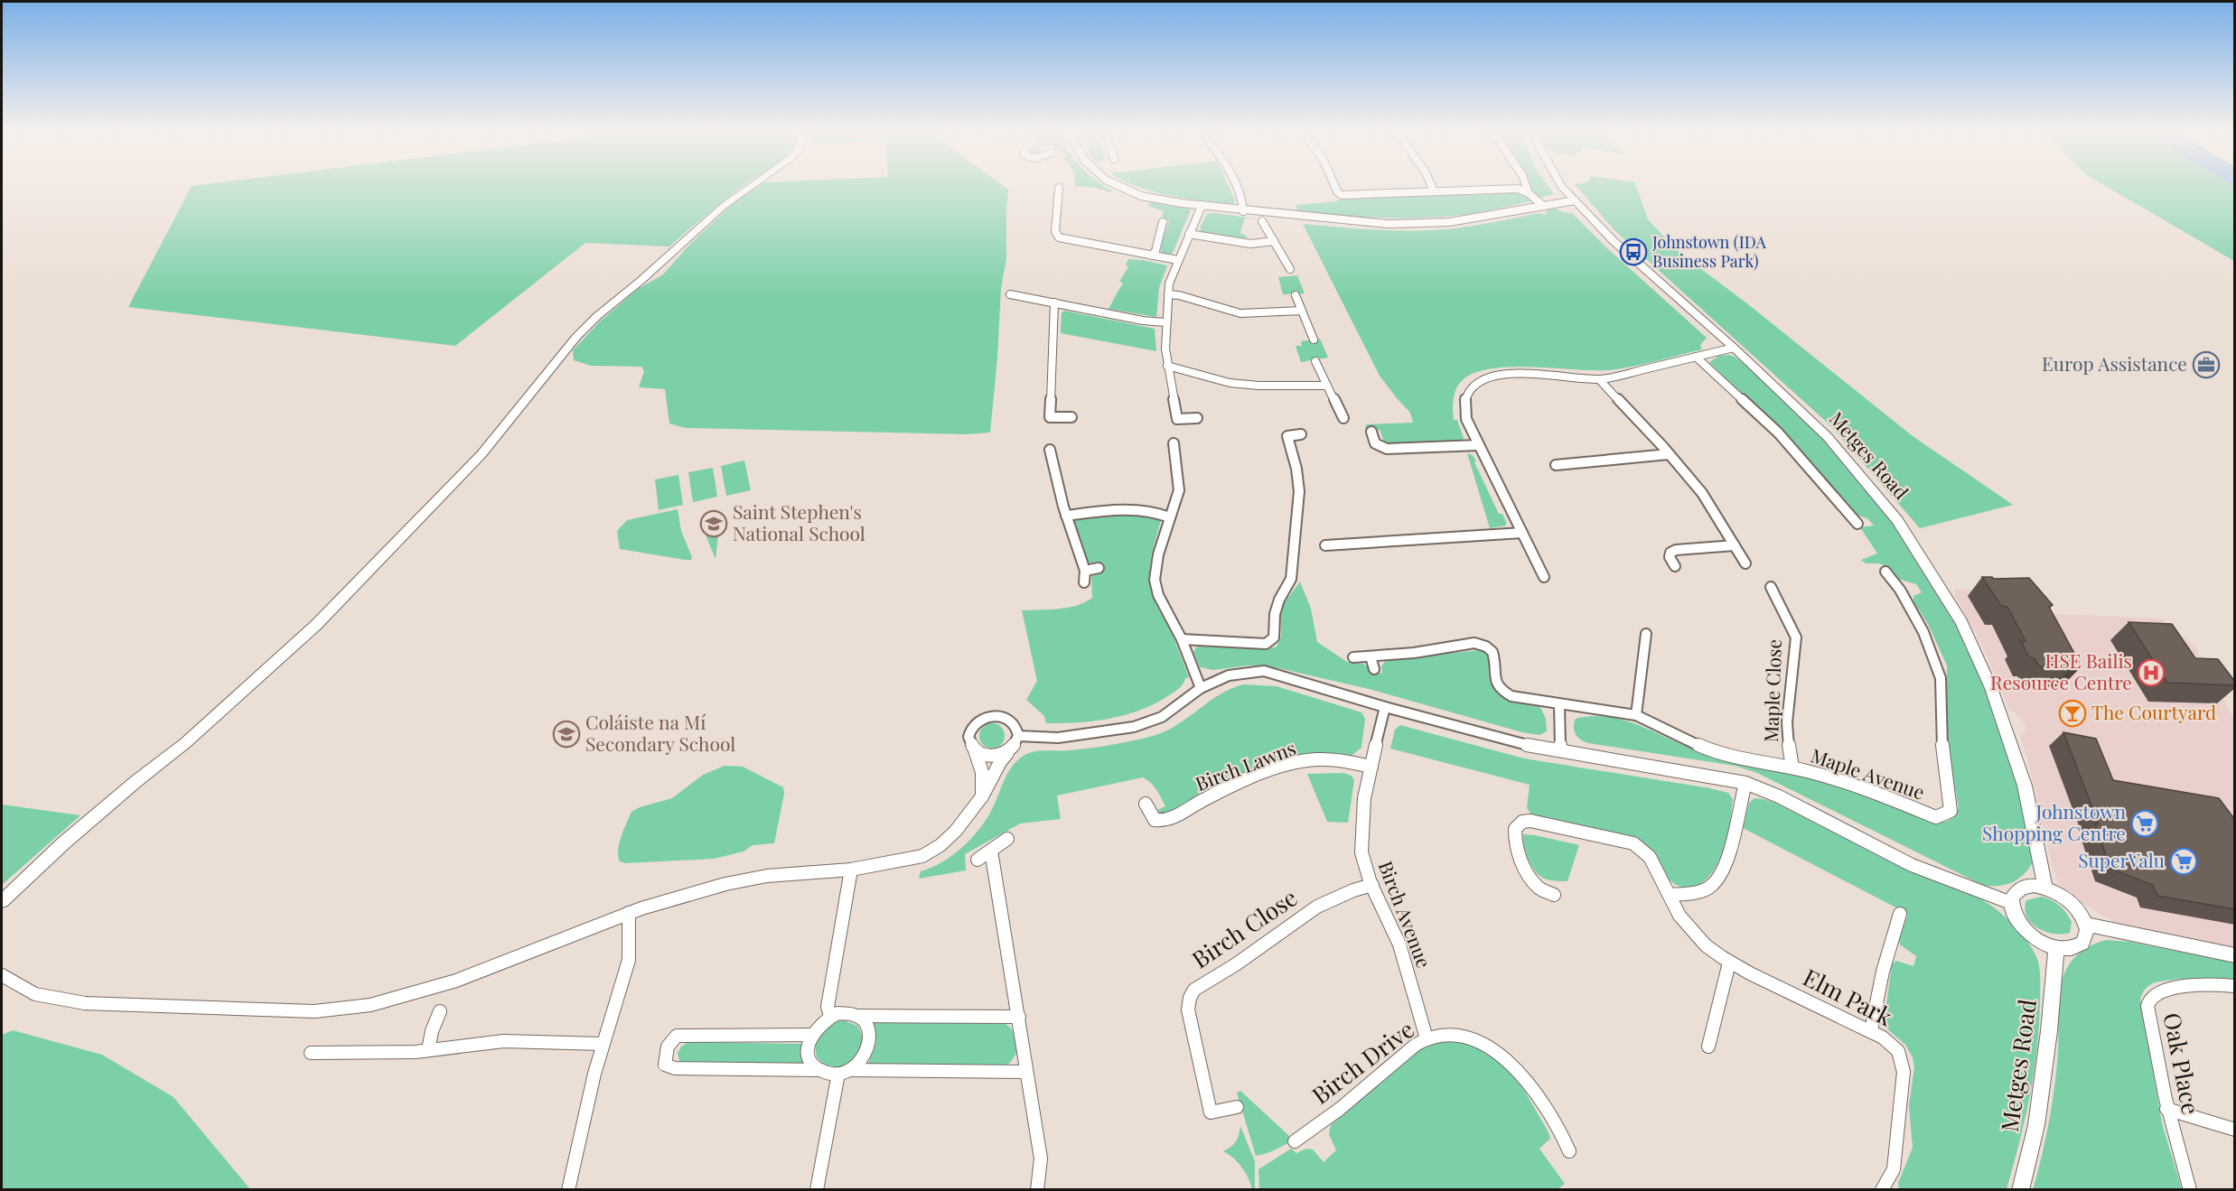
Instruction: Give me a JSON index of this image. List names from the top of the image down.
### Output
{
  "streets": {
    "street": [
      "Metges Road",
      "Maple Close",
      "Birch Lawns",
      "Maple Avenue",
      "Birch Avenue",
      "Birch Close",
      "Elm Park",
      "Birch Drive",
      "Oak Place"
    ]
  },
  "crossings": [
    ["Maple Close", "Maple Avenue"],
    ["Birch Lawns", "Birch Avenue"],
    ["Birch Avenue", "Birch Close"],
    ["Birch Avenue", "Birch Drive"]
  ],
  "places": {
    "bus stop": ["Johnstown (IDA Business Park)"],
    "office": ["Europ Assistance"],
    "school or university": ["Saint Stephen's National School", "Coláiste na Mí Secondary School"],
    "hospital": ["HSE Bailis Resource Centre"],
    "bar": ["The Courtyard"],
    "supermarket": ["Johnstown Shopping Centre", "SuperValu"]
  }
}
